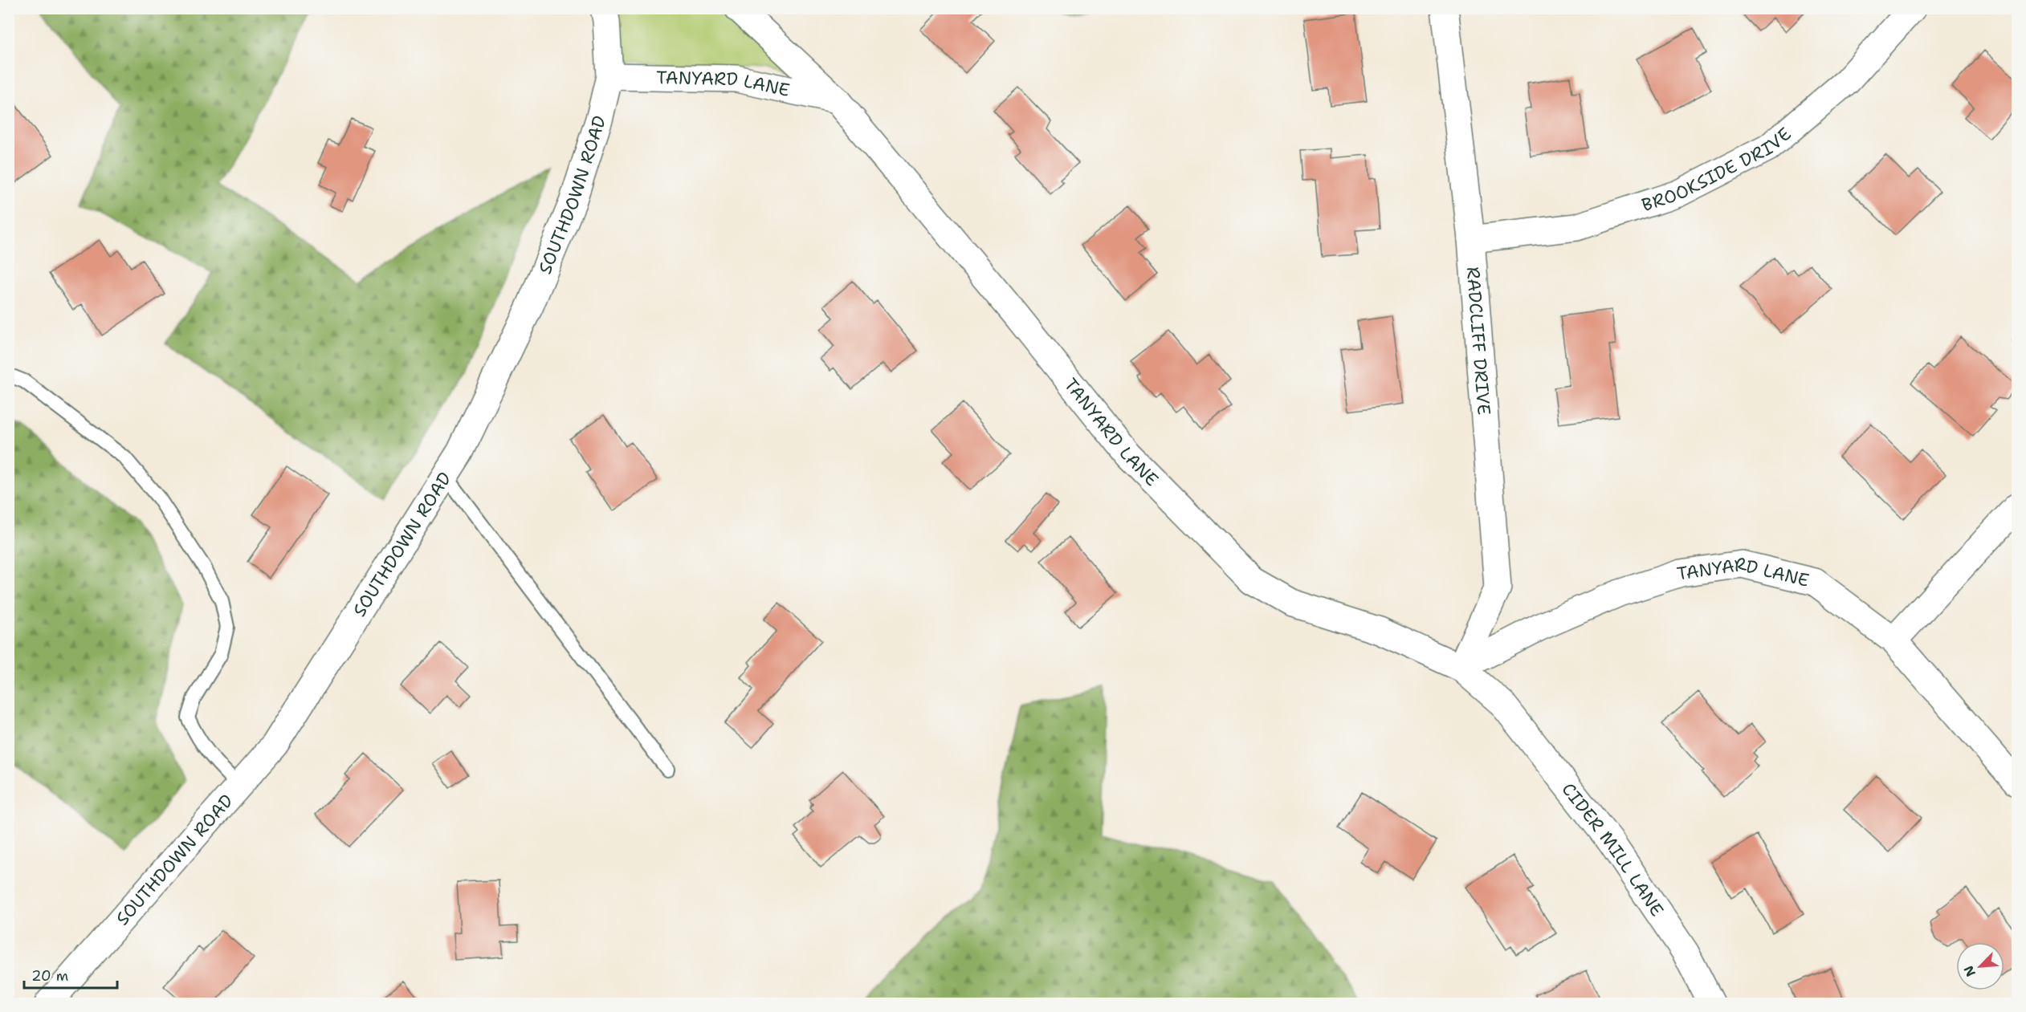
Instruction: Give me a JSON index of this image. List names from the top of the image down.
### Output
{
  "streets": {
    "street": [
      "TANYARD LANE",
      "BROOKSIDE DRIVE",
      "SOUTHDOWN ROAD",
      "RADCLIFF DRIVE",
      "CIDER MILL LANE"
    ]
  },
  "crossings": [
    ["TANYARD LANE", "SOUTHDOWN ROAD"],
    ["TANYARD LANE", "RADCLIFF DRIVE"],
    ["TANYARD LANE", "CIDER MILL LANE"],
    ["BROOKSIDE DRIVE", "RADCLIFF DRIVE"]
  ],
  "scale_bar": "20 m",
  "north": "bottom left"
}
